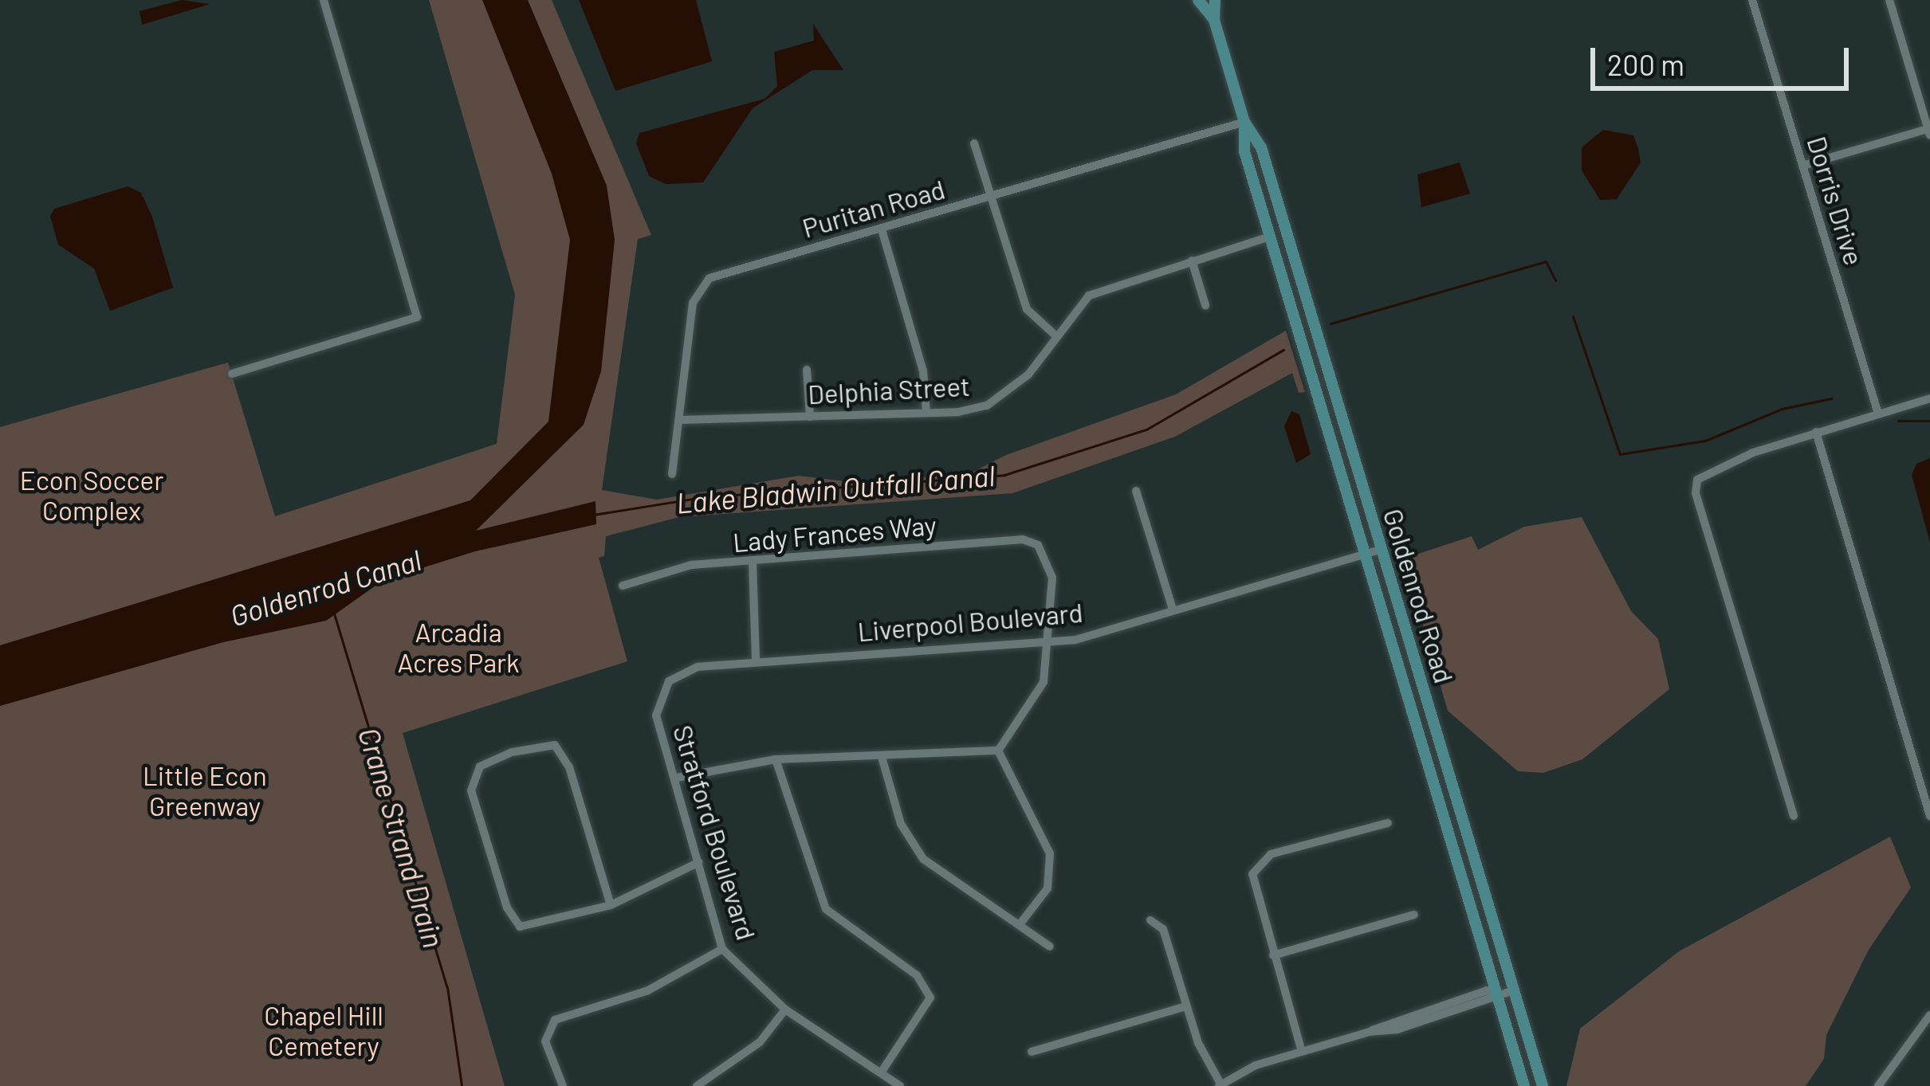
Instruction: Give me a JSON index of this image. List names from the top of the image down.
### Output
{
  "streets": {
    "main road": ["Goldenrod Road"],
    "street": [
      "Dorris Drive",
      "Puritan Road",
      "Delphia Street",
      "Lady Frances Way",
      "Liverpool Boulevard",
      "Stratford Boulevard"
    ]
  },
  "crossings": [
    ["Puritan Road", "Delphia Street"],
    ["Puritan Road", "Goldenrod Road"],
    ["Delphia Street", "Goldenrod Road"],
    ["Lady Frances Way", "Liverpool Boulevard"],
    ["Goldenrod Road", "Liverpool Boulevard"],
    ["Liverpool Boulevard", "Stratford Boulevard"]
  ],
  "water": ["Lake Bladwin Outfall Canal", "Goldenrod Canal", "Crane Strand Drain"],
  "parks": [
    "Econ Soccer Complex",
    "Arcadia Acres Park",
    "Little Econ Greenway",
    "Chapel Hill Cemetery"
  ],
  "scale_bar": "200 m"
}
